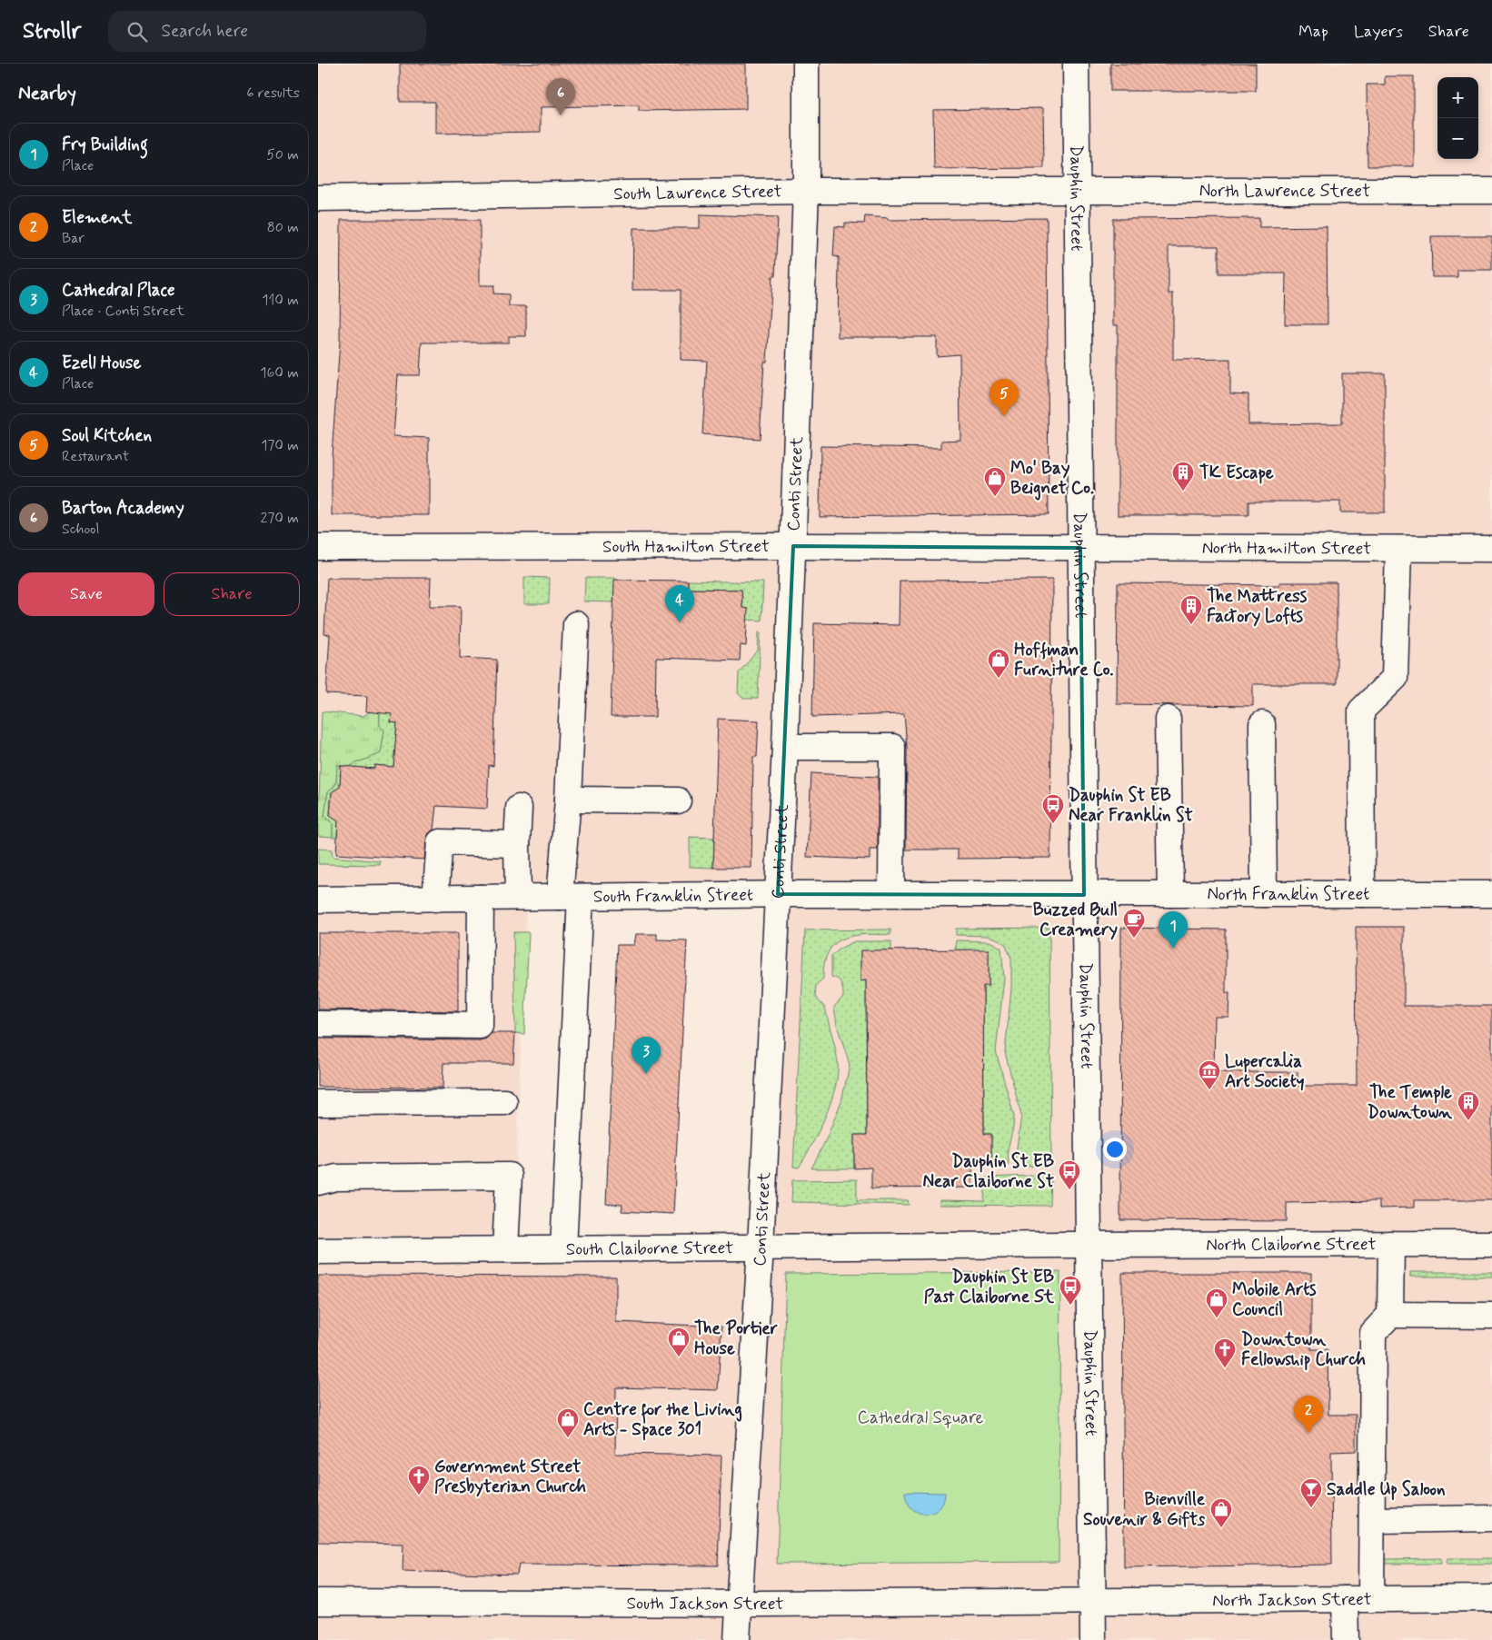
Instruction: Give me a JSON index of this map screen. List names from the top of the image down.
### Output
{
  "streets": {
    "street": [
      "North Lawrence Street",
      "South Lawrence Street",
      "Dauphin Street",
      "Conti Street",
      "South Hamilton Street",
      "North Hamilton Street",
      "North Franklin Street",
      "South Franklin Street",
      "North Claiborne Street",
      "South Claiborne Street",
      "North Jackson Street",
      "South Jackson Street"
    ]
  },
  "crossings": [
    ["North Lawrence Street", "South Lawrence Street"],
    ["North Lawrence Street", "Dauphin Street"],
    ["South Lawrence Street", "Dauphin Street"],
    ["South Lawrence Street", "Conti Street"],
    ["Dauphin Street", "South Hamilton Street"],
    ["Dauphin Street", "North Hamilton Street"],
    ["Dauphin Street", "North Franklin Street"],
    ["Dauphin Street", "South Franklin Street"],
    ["Dauphin Street", "North Claiborne Street"],
    ["Dauphin Street", "South Claiborne Street"],
    ["Dauphin Street", "North Jackson Street"],
    ["Dauphin Street", "South Jackson Street"],
    ["Conti Street", "South Hamilton Street"],
    ["Conti Street", "South Franklin Street"],
    ["Conti Street", "South Claiborne Street"],
    ["Conti Street", "South Jackson Street"],
    ["South Hamilton Street", "North Hamilton Street"],
    ["North Franklin Street", "South Franklin Street"],
    ["North Claiborne Street", "South Claiborne Street"],
    ["North Jackson Street", "South Jackson Street"]
  ],
  "parks": ["Cathedral Square"],
  "places": {
    "building": ["TK Escape", "The Mattress Factory Lofts", "The Temple Downtown"],
    "shop": [
      "Mo' Bay Beignet Co.",
      "Hoffman Furniture Co.",
      "Mobile Arts Council",
      "The Portier House",
      "Centre for the Living Arts - Space 301",
      "Bienville Souvenir & Gifts"
    ],
    "bus stop": ["Dauphin St EB Near Franklin St", "Dauphin St EB Near Claiborne St", "Dauphin St EB Past Claiborne St"],
    "cafe": ["Buzzed Bull Creamery"],
    "museum": ["Lupercalia Art Society"],
    "church": ["Downtown Fellowship Church", "Government Street Presbyterian Church"],
    "bar": ["Saddle Up Saloon"]
  },
  "page": {
    "header": "Strollr",
    "search": "Search here",
    "nav": ["Map", "Layers", "Share"],
    "heading": ["Nearby", "6 results"],
    "map_buttons": ["+", "−"],
    "pins": [
      "6",
      "5",
      "4",
      "1",
      "3",
      "2"
    ],
    "list": [
      {
        "mark": "1",
        "name": "Fry Building",
        "note": "Place",
        "value": "50 m"
      },
      {
        "mark": "2",
        "name": "Element",
        "note": "Bar",
        "value": "80 m"
      },
      {
        "mark": "3",
        "name": "Cathedral Place",
        "note": "Place · Conti Street",
        "value": "110 m"
      },
      {
        "mark": "4",
        "name": "Ezell House",
        "note": "Place",
        "value": "160 m"
      },
      {
        "mark": "5",
        "name": "Soul Kitchen",
        "note": "Restaurant",
        "value": "170 m"
      },
      {
        "mark": "6",
        "name": "Barton Academy",
        "note": "School",
        "value": "270 m"
      }
    ],
    "buttons": ["Save", "Share"]
  }
}
